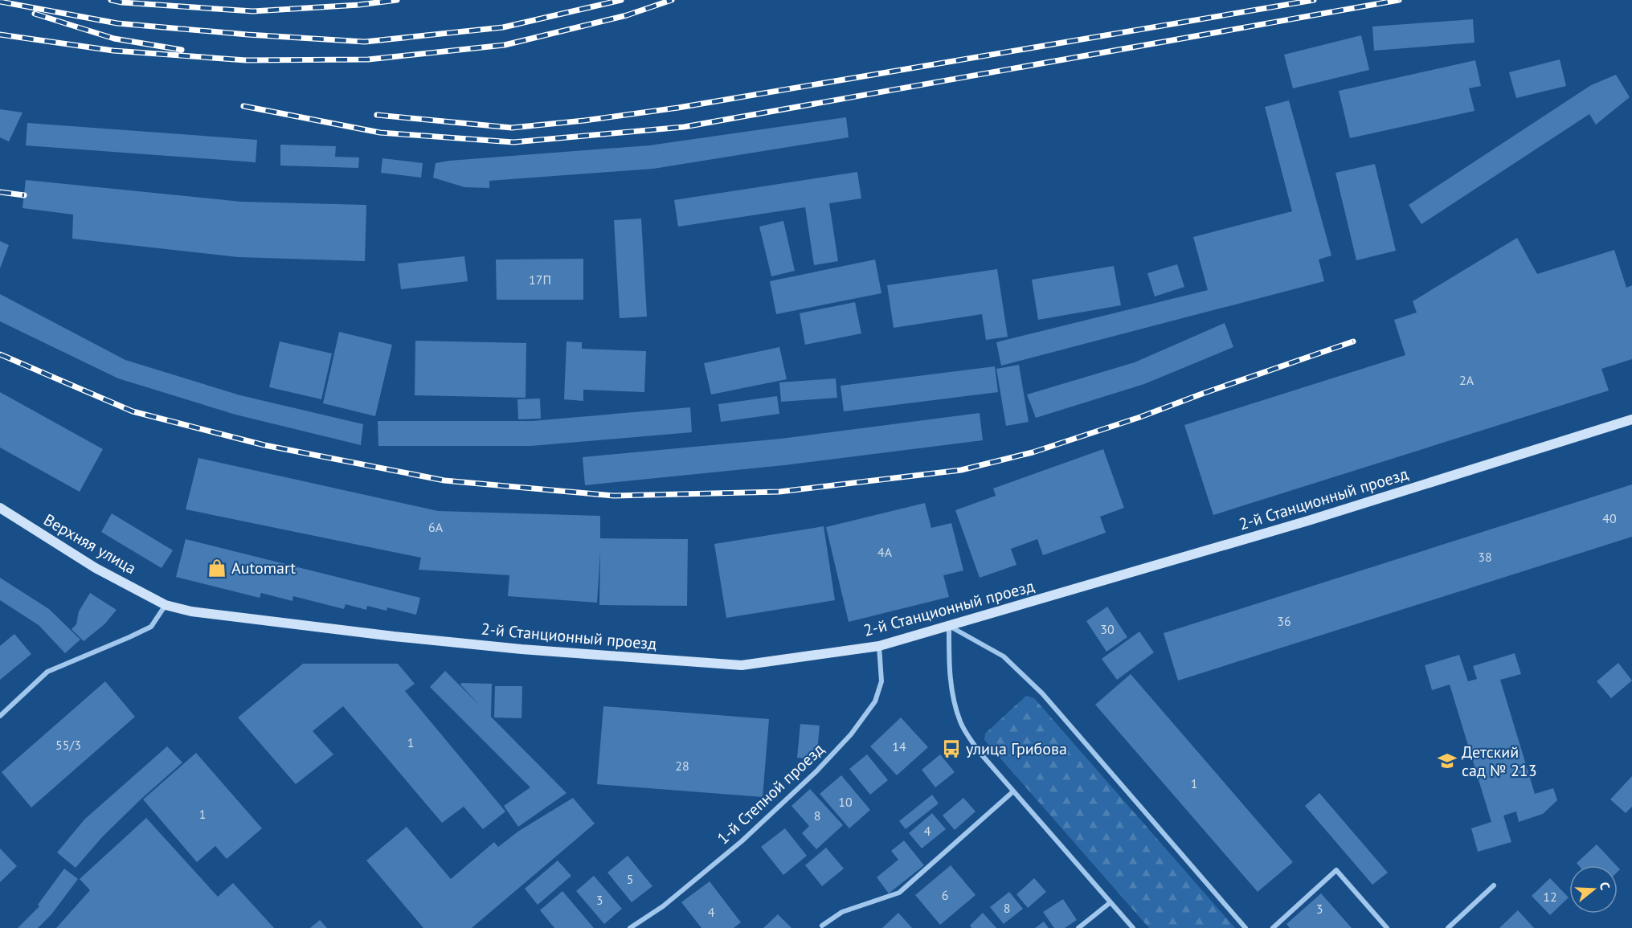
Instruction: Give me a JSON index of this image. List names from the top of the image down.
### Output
{
  "streets": {
    "main road": ["2-й Станционный проезд", "Верхняя улица"],
    "street": ["1-й Степной проезд"]
  },
  "crossings": [
    ["2-й Станционный проезд", "Верхняя улица"],
    ["2-й Станционный проезд", "1-й Степной проезд"]
  ],
  "places": {
    "shop": ["Automart"],
    "bus stop": ["улица Грибова"],
    "school or university": ["Детский сад № 213"]
  },
  "house_numbers": [
    "17П",
    "2А",
    "40",
    "6А",
    "4А",
    "38",
    "36",
    "30",
    "1",
    "55/3",
    "14",
    "28",
    "1",
    "10",
    "1",
    "8",
    "4",
    "5",
    "6",
    "12",
    "3",
    "8",
    "3",
    "4"
  ],
  "north": "right"
}
